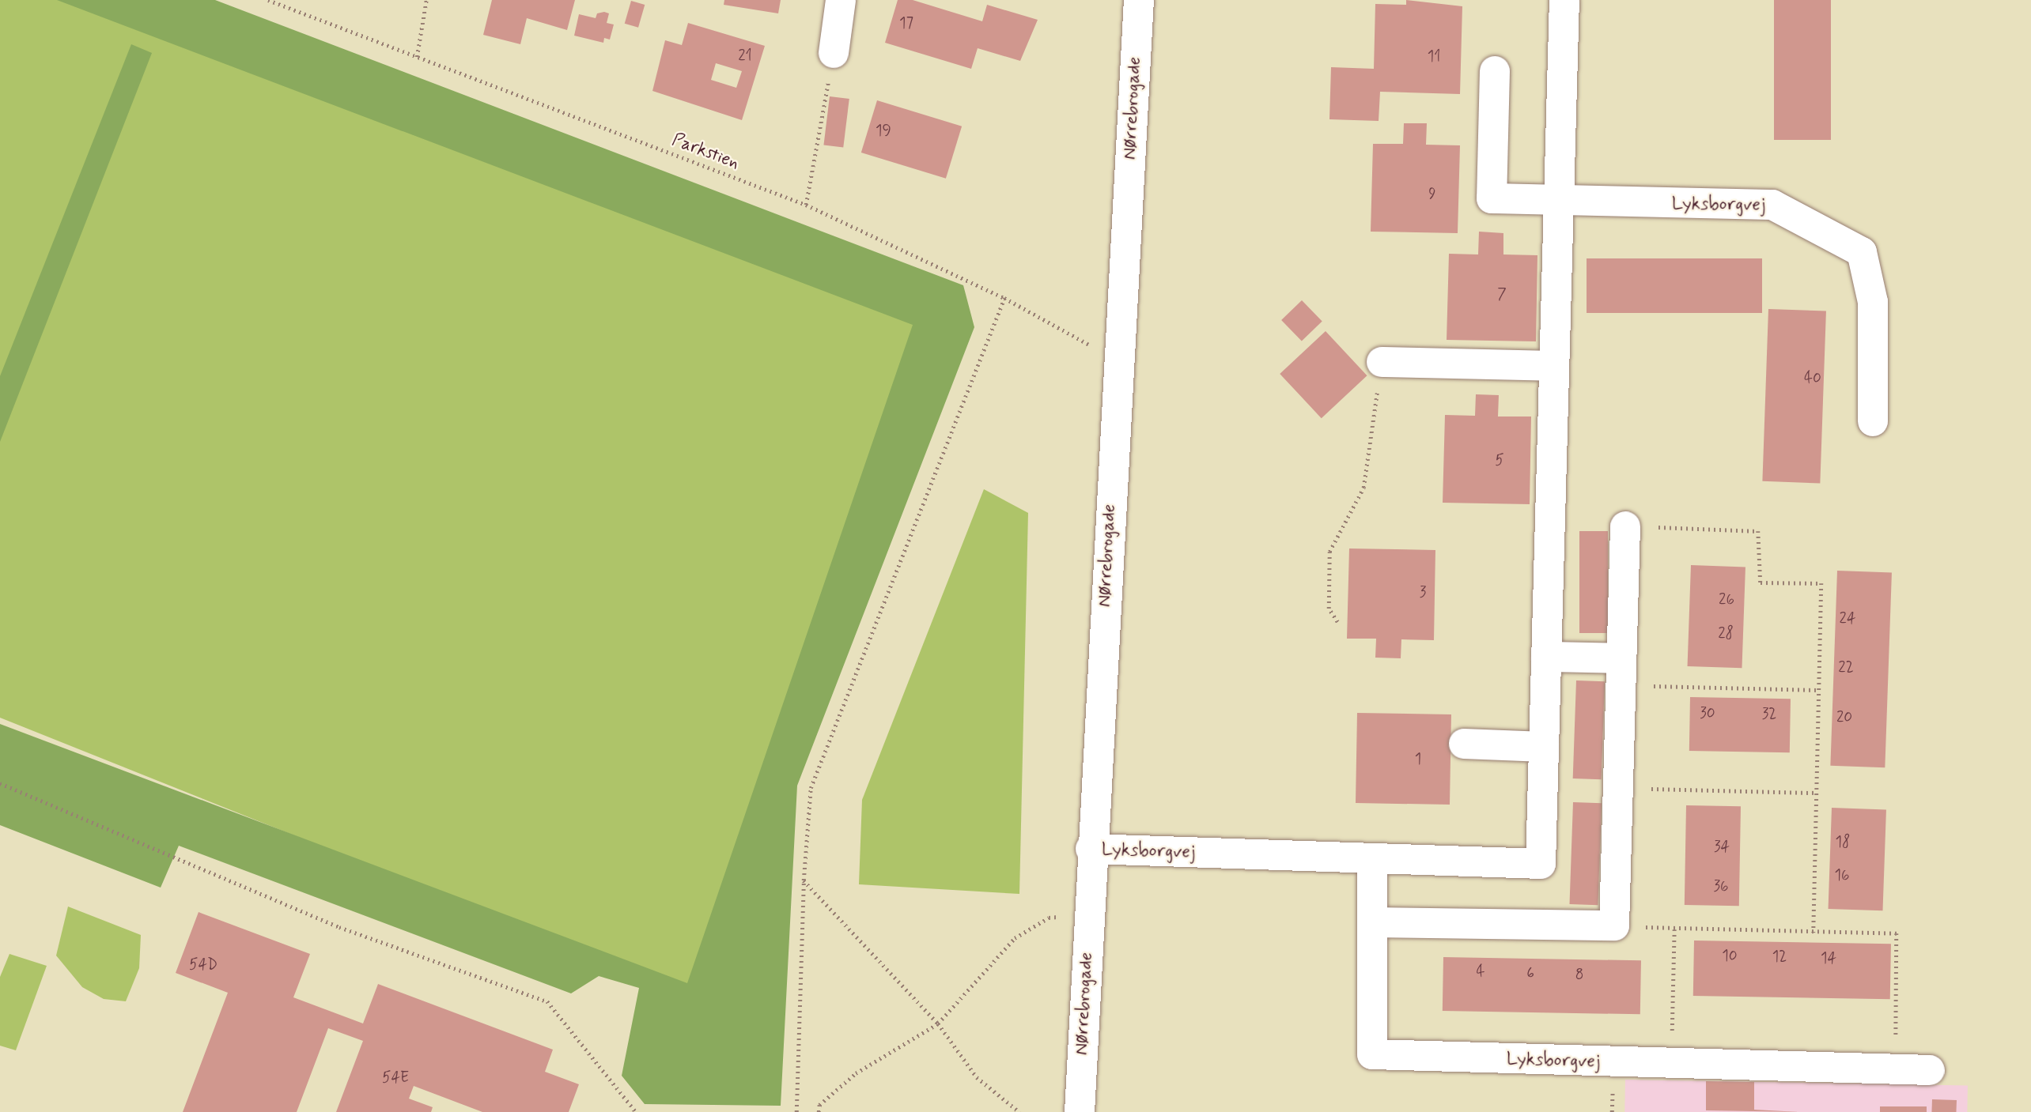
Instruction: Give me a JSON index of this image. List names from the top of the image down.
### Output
{
  "streets": {
    "street": ["Nørrebrogade", "Lyksborgvej"],
    "path": ["Parkstien"]
  },
  "crossings": [
    ["Nørrebrogade", "Parkstien"],
    ["Nørrebrogade", "Lyksborgvej"]
  ],
  "house_numbers": [
    "17",
    "21",
    "11",
    "19",
    "9",
    "7",
    "40",
    "5",
    "3",
    "26",
    "24",
    "28",
    "22",
    "30",
    "32",
    "20",
    "1",
    "18",
    "34",
    "16",
    "36",
    "10",
    "12",
    "14",
    "54D",
    "4",
    "6",
    "8",
    "54E"
  ]
}
